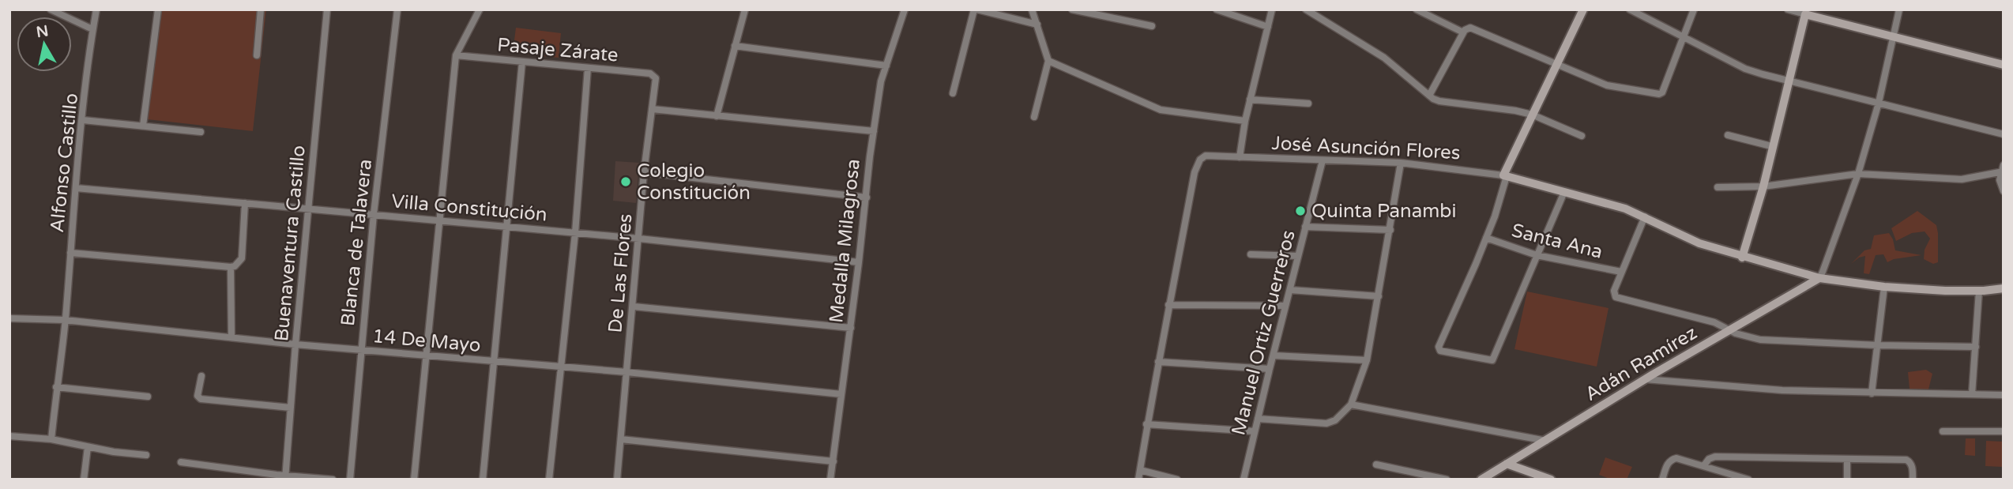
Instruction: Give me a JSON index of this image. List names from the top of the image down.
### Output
{
  "streets": {
    "street": [
      "Pasaje Zárate",
      "José Asunción Flores",
      "Alfonso Castillo",
      "Villa Constitución",
      "Medalla Milagrosa",
      "Santa Ana",
      "Blanca de Talavera",
      "Buenaventura Castillo",
      "De Las Flores",
      "Manuel Ortiz Guerreros",
      "14 De Mayo",
      "Adán Ramírez"
    ]
  },
  "crossings": [
    ["Pasaje Zárate", "De Las Flores"],
    ["José Asunción Flores", "Manuel Ortiz Guerreros"],
    ["José Asunción Flores", "Adán Ramírez"],
    ["Alfonso Castillo", "Villa Constitución"],
    ["Alfonso Castillo", "14 De Mayo"],
    ["Villa Constitución", "Medalla Milagrosa"],
    ["Villa Constitución", "Blanca de Talavera"],
    ["Villa Constitución", "Buenaventura Castillo"],
    ["Villa Constitución", "De Las Flores"],
    ["Medalla Milagrosa", "14 De Mayo"],
    ["Blanca de Talavera", "14 De Mayo"],
    ["Buenaventura Castillo", "14 De Mayo"],
    ["De Las Flores", "14 De Mayo"]
  ],
  "places": ["Colegio Constitución", "Quinta Panambi"],
  "north": "top"
}
